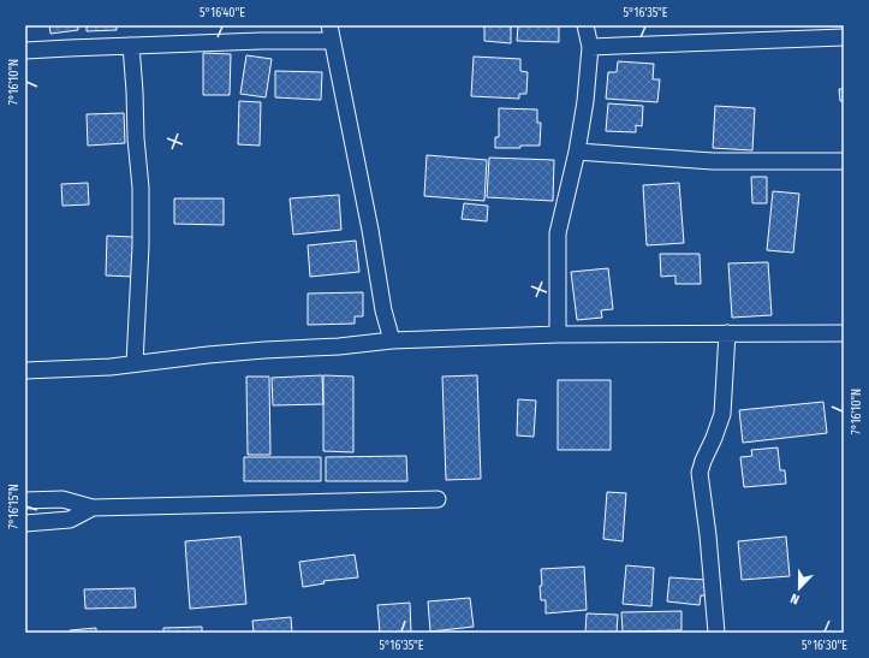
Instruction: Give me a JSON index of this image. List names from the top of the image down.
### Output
{
  "north": "bottom",
  "coordinates": [
    "5°16'40\"E",
    "5°16'35\"E",
    "7°16'10\"N",
    "7°16'15\"N",
    "5°16'30\"E"
  ]
}
